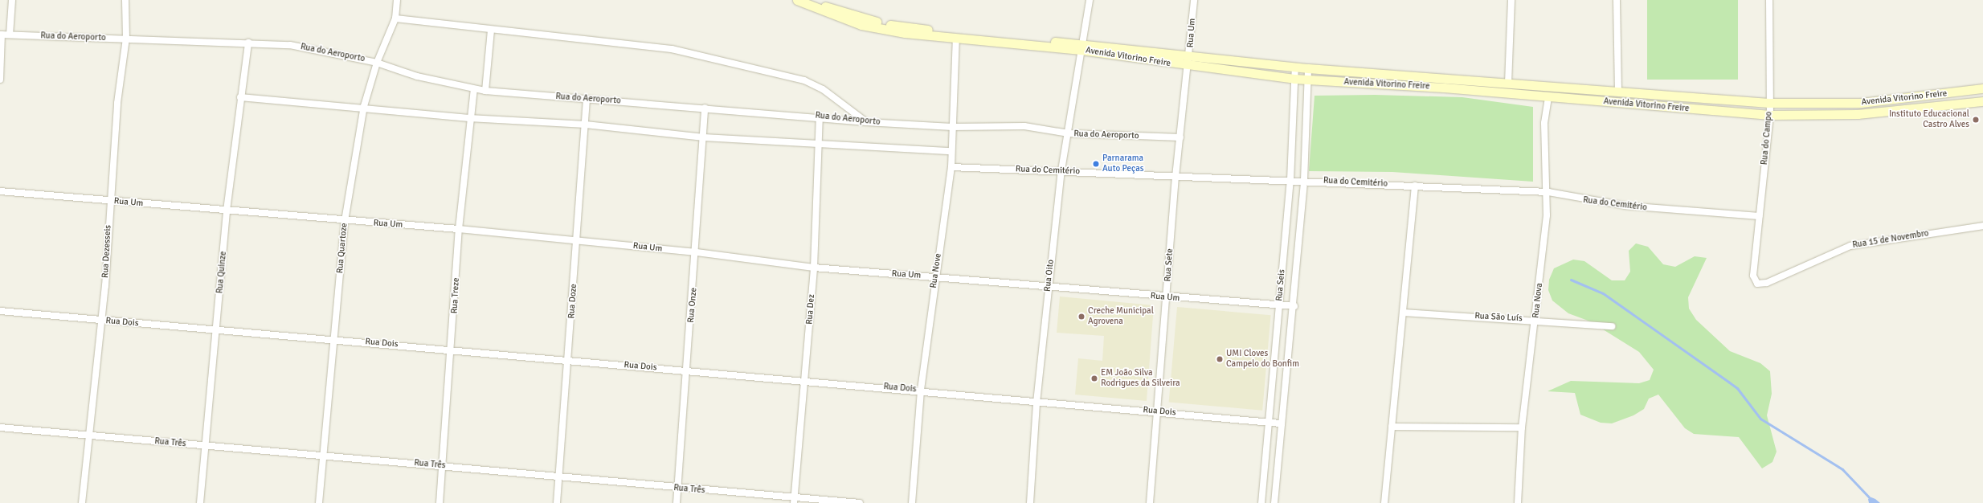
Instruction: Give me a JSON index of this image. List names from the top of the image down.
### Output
{
  "streets": {
    "street": [
      "Rua Um",
      "Rua do Aeroporto",
      "Avenida Vitorino Freire",
      "Rua do Campo",
      "Rua do Cemitério",
      "Rua 15 de Novembro",
      "Rua Quartoze",
      "Rua Dezesseis",
      "Rua Sete",
      "Rua Nove",
      "Rua Quinze",
      "Rua Oito",
      "Rua Seis",
      "Rua Treze",
      "Rua Nova",
      "Rua Doze",
      "Rua Onze",
      "Rua Dez",
      "Rua São Luís",
      "Rua Dois",
      "Rua Três"
    ]
  },
  "crossings": [
    ["Rua Um", "Avenida Vitorino Freire"],
    ["Rua Um", "Rua Quartoze"],
    ["Rua Um", "Rua Dezesseis"],
    ["Rua Um", "Rua Sete"],
    ["Rua Um", "Rua Nove"],
    ["Rua Um", "Rua Quinze"],
    ["Rua Um", "Rua Oito"],
    ["Rua Um", "Rua Seis"],
    ["Rua Um", "Rua Treze"],
    ["Rua Um", "Rua Doze"],
    ["Rua Um", "Rua Onze"],
    ["Rua Um", "Rua Dez"],
    ["Rua do Aeroporto", "Rua Quartoze"],
    ["Rua do Aeroporto", "Rua Dezesseis"],
    ["Rua do Aeroporto", "Rua Sete"],
    ["Rua do Aeroporto", "Rua Nove"],
    ["Rua do Aeroporto", "Rua Quinze"],
    ["Rua do Aeroporto", "Rua Oito"],
    ["Rua do Aeroporto", "Rua Treze"],
    ["Rua do Aeroporto", "Rua Doze"],
    ["Rua do Aeroporto", "Rua Onze"],
    ["Rua do Aeroporto", "Rua Dez"],
    ["Avenida Vitorino Freire", "Rua do Campo"],
    ["Avenida Vitorino Freire", "Rua Sete"],
    ["Avenida Vitorino Freire", "Rua Nove"],
    ["Avenida Vitorino Freire", "Rua Oito"],
    ["Avenida Vitorino Freire", "Rua Seis"],
    ["Avenida Vitorino Freire", "Rua Nova"],
    ["Rua do Campo", "Rua do Cemitério"],
    ["Rua do Campo", "Rua 15 de Novembro"],
    ["Rua do Cemitério", "Rua Sete"],
    ["Rua do Cemitério", "Rua Nove"],
    ["Rua do Cemitério", "Rua Oito"],
    ["Rua do Cemitério", "Rua Seis"],
    ["Rua do Cemitério", "Rua Nova"],
    ["Rua Quartoze", "Rua Dois"],
    ["Rua Quartoze", "Rua Três"],
    ["Rua Dezesseis", "Rua Dois"],
    ["Rua Dezesseis", "Rua Três"],
    ["Rua Sete", "Rua Dois"],
    ["Rua Nove", "Rua Dois"],
    ["Rua Quinze", "Rua Dois"],
    ["Rua Quinze", "Rua Três"],
    ["Rua Oito", "Rua Dois"],
    ["Rua Seis", "Rua Dois"],
    ["Rua Treze", "Rua Dois"],
    ["Rua Treze", "Rua Três"],
    ["Rua Nova", "Rua São Luís"],
    ["Rua Doze", "Rua Dois"],
    ["Rua Doze", "Rua Três"],
    ["Rua Onze", "Rua Dois"],
    ["Rua Onze", "Rua Três"],
    ["Rua Dez", "Rua Dois"],
    ["Rua Dez", "Rua Três"]
  ],
  "places": [
    "Instituto Educacional Castro Alves",
    "Parnarama Auto Peças",
    "Creche Municipal Agrovena",
    "UMI Cloves Campelo do Bonfim",
    "EM João Silva Rodrigues da Silveira"
  ]
}
